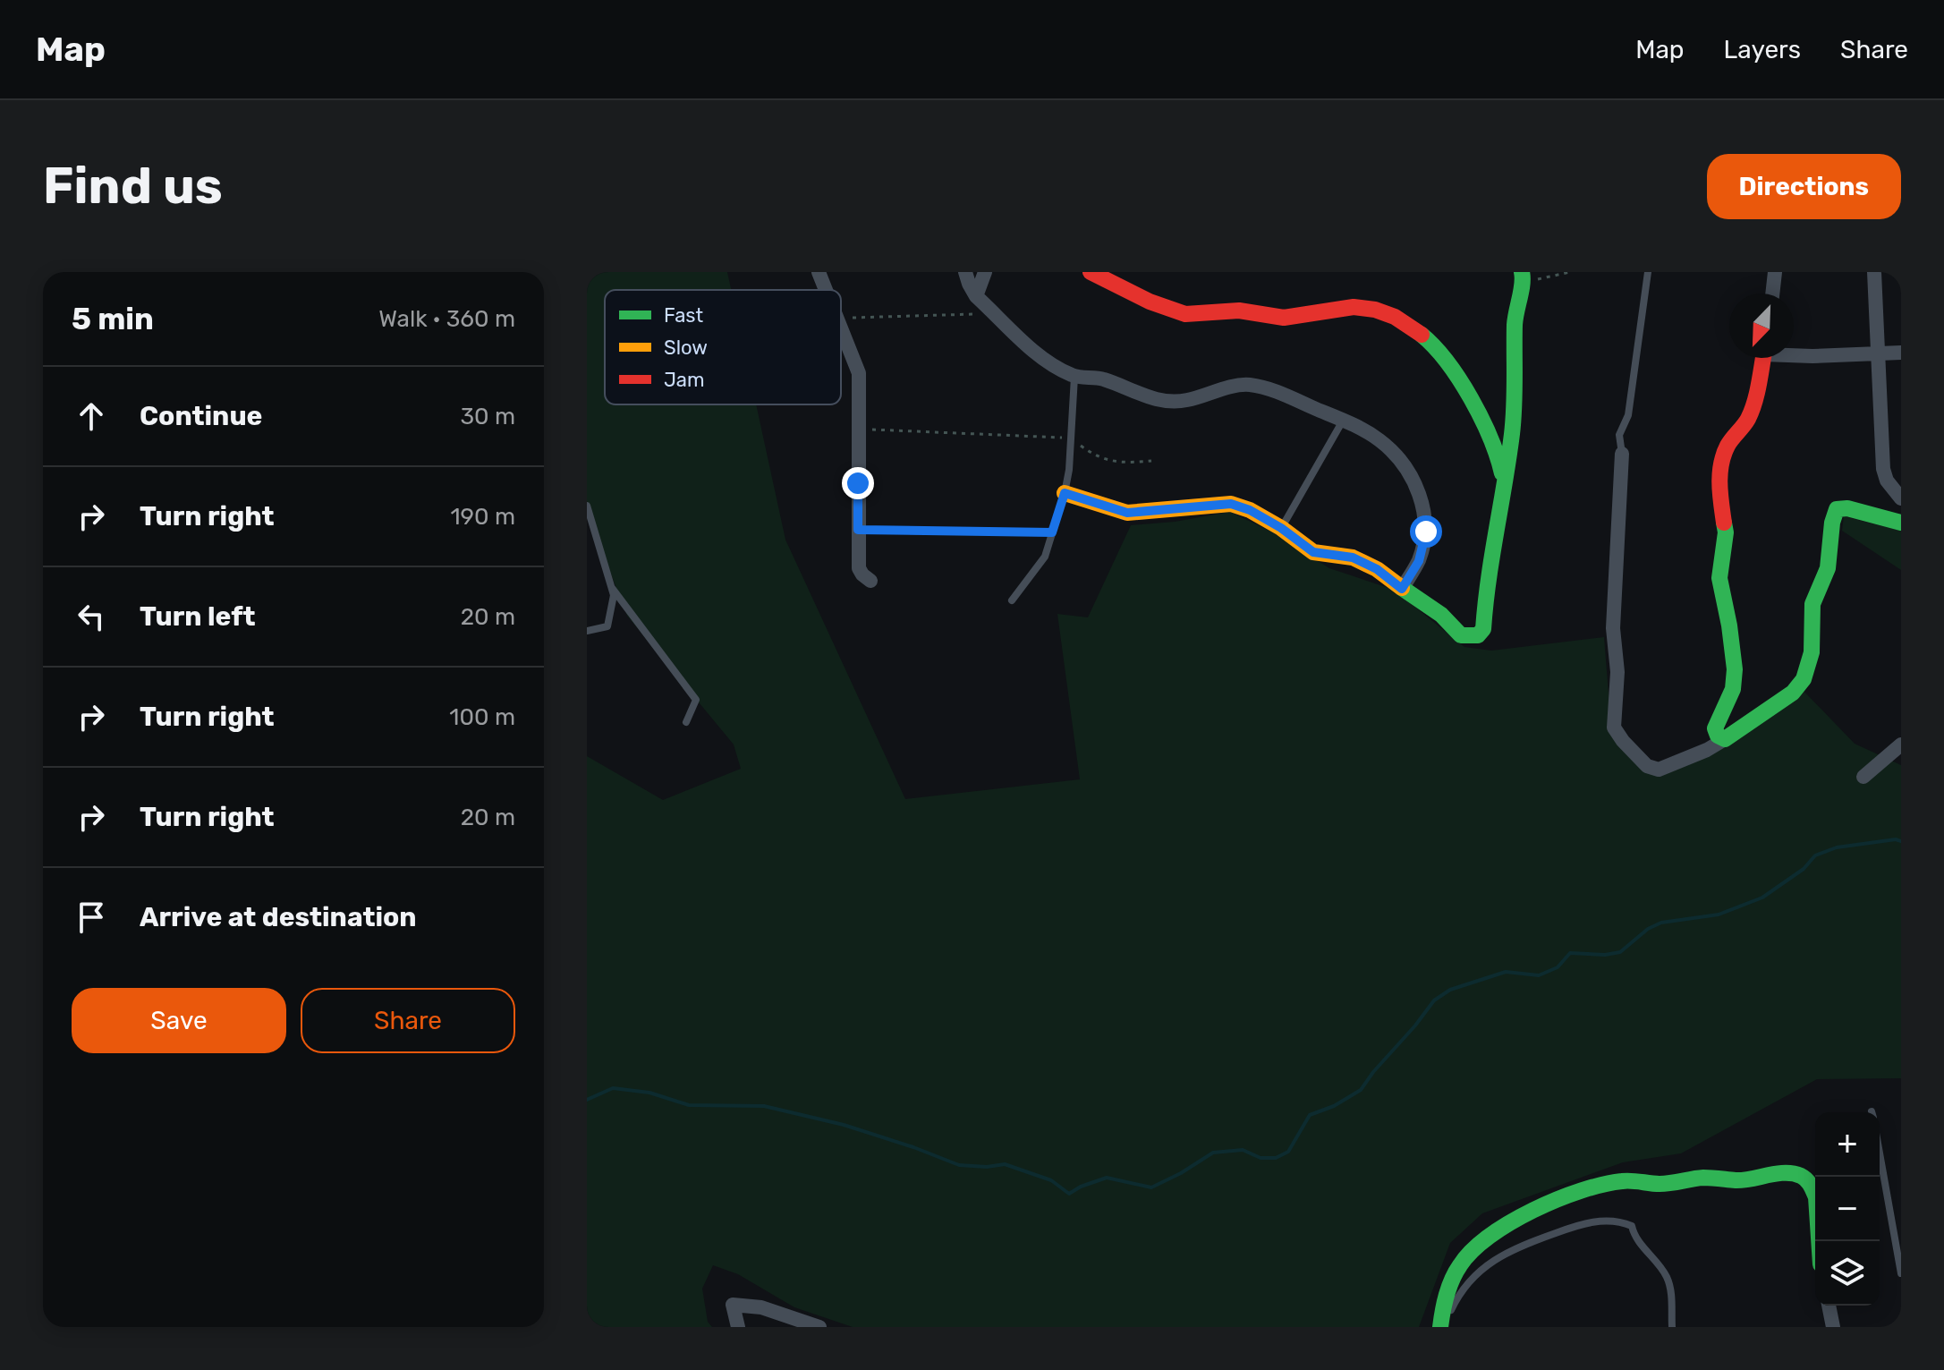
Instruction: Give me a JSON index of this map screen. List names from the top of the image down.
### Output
{
  "legend": ["Fast", "Slow", "Jam"],
  "north": "bottom left",
  "page": {
    "header": "Map",
    "nav": ["Map", "Layers", "Share"],
    "buttons": [
      "Directions",
      ["Save", "Share"]
    ],
    "title": "Find us",
    "heading": ["5 min", "Walk · 360 m"],
    "list": [
      ["Continue", "30 m"],
      ["Turn right", "190 m"],
      ["Turn left", "20 m"],
      ["Turn right", "100 m"],
      ["Turn right", "20 m"],
      "Arrive at destination"
    ],
    "map_buttons": ["+", "−"]
  }
}
